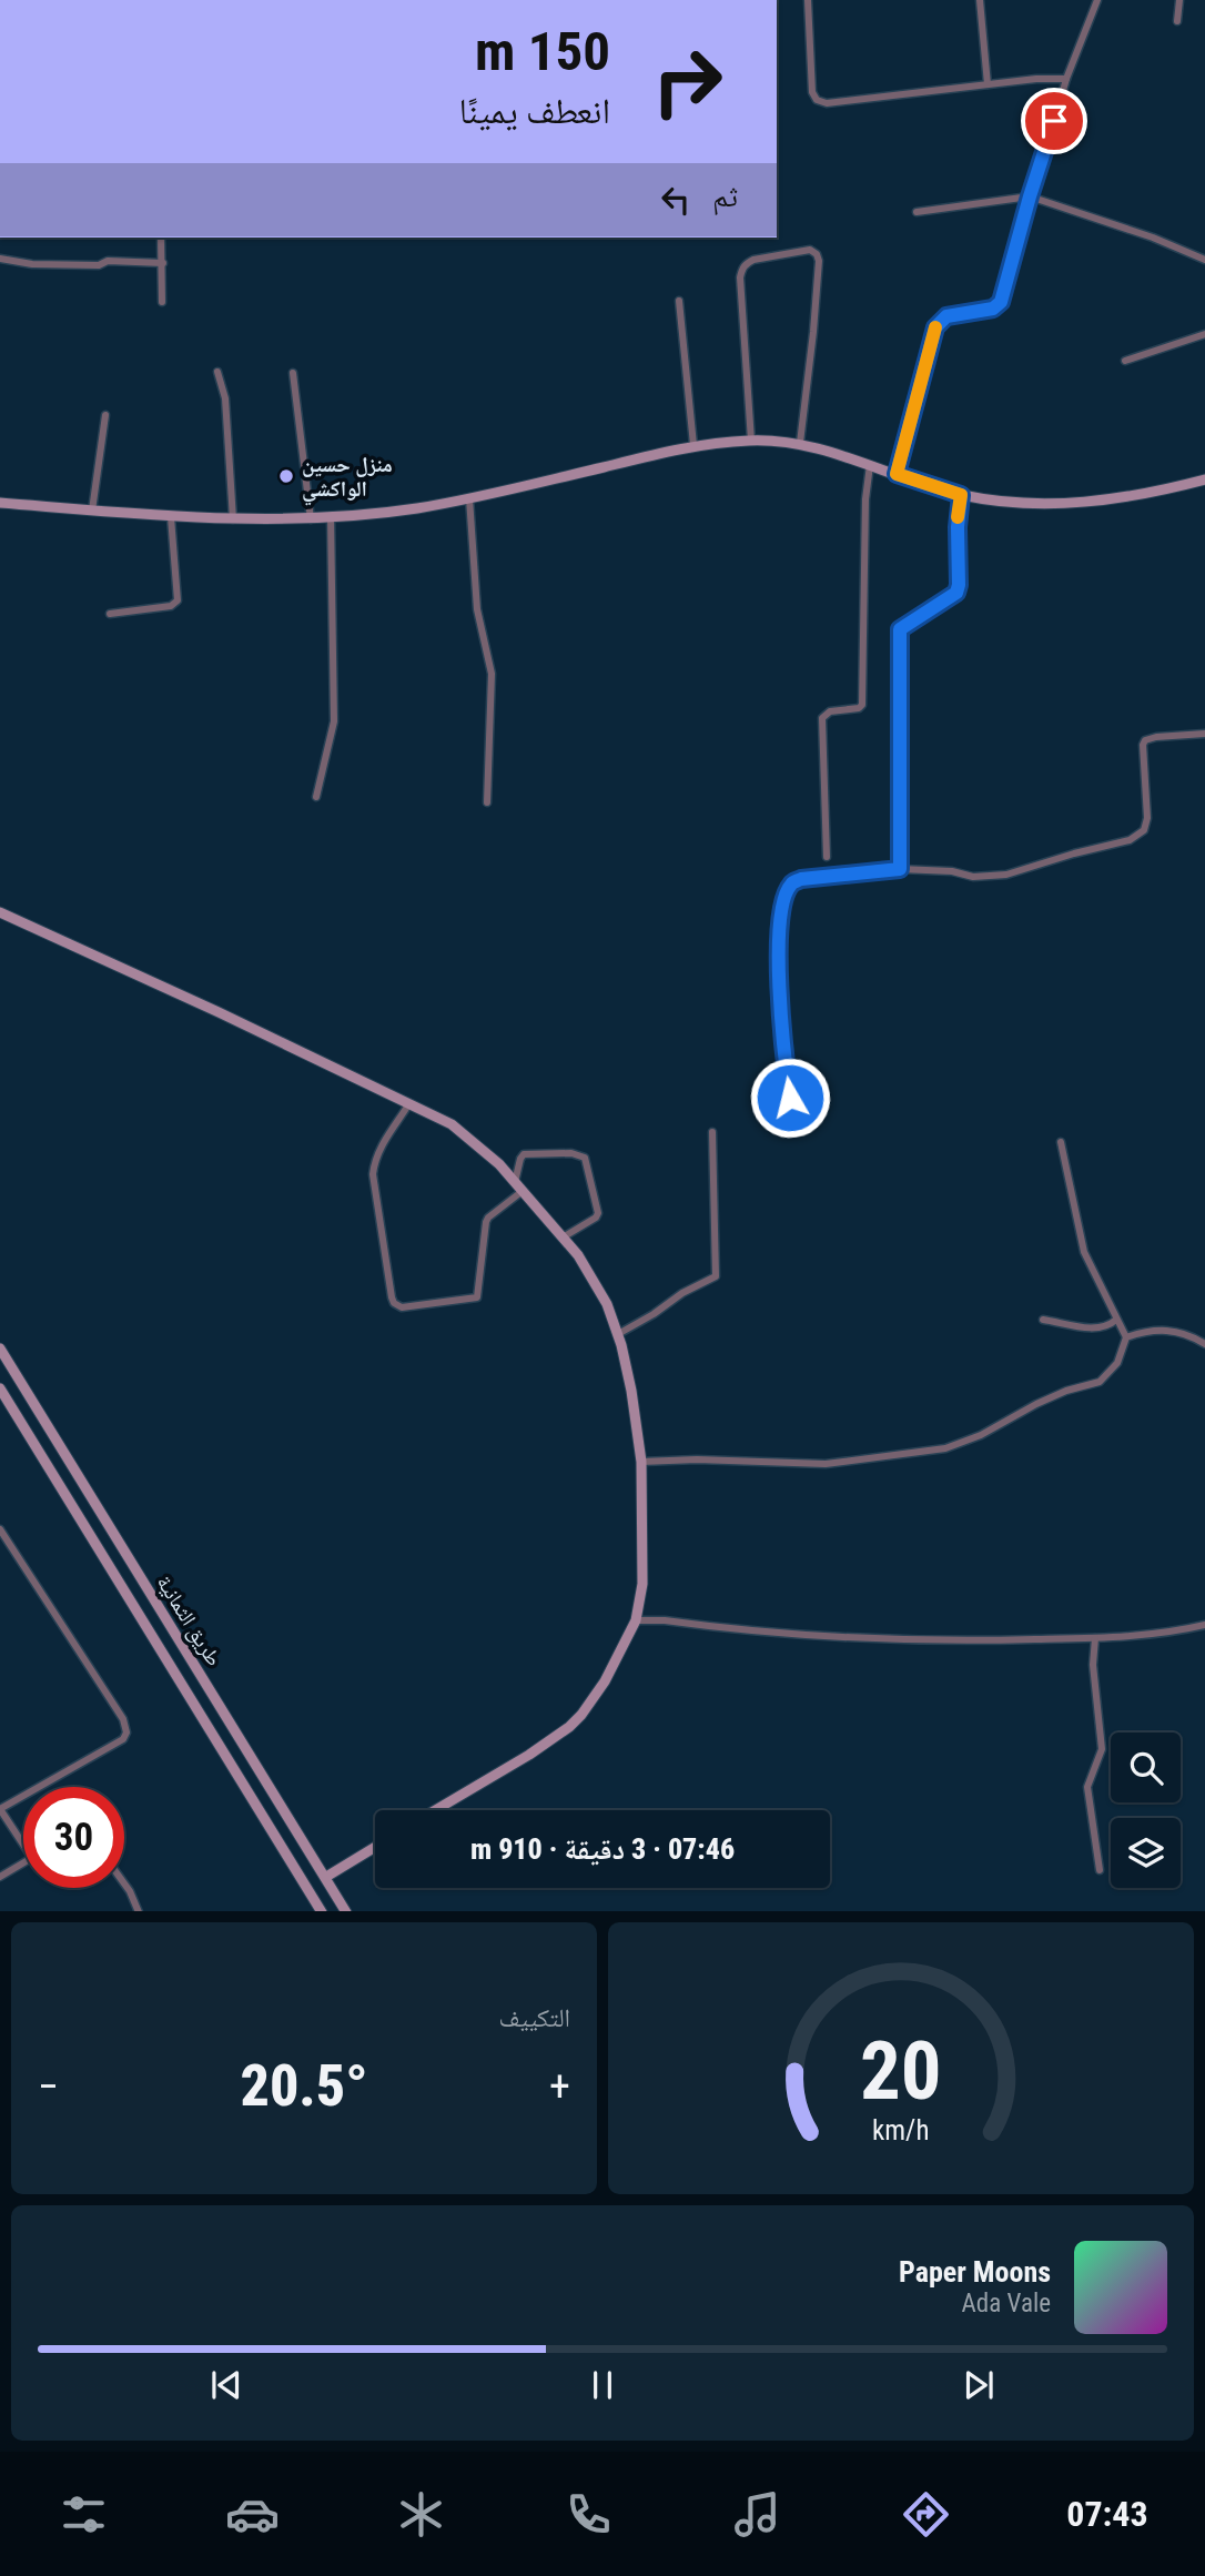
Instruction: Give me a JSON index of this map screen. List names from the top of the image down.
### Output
{
  "streets": {
    "street": ["طريق الثمانية"]
  },
  "places": ["منزل حسين الواكشي"],
  "page": {
    "turn": ["150 m", "انعطف يمينًا"],
    "then": "ثم",
    "limit": "30",
    "trip": "07:46 · 3 دقيقة · 910 m",
    "tile": "التكييف",
    "heat": ["−", "20.5°", "+"],
    "song": ["Paper Moons", "Ada Vale"],
    "tabs": "07:43",
    "gauge": ["20", "km/h"]
  }
}
